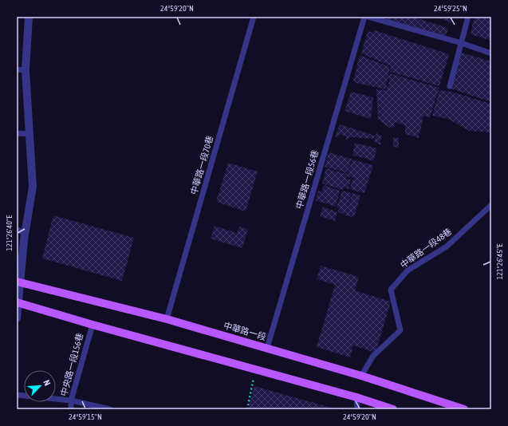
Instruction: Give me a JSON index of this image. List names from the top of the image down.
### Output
{
  "streets": {
    "main road": ["中華路一段"],
    "lane": [
      "中華路一段70巷",
      "中華路一段56巷",
      "中華路一段48巷",
      "中央路一段156巷"
    ]
  },
  "crossings": [
    ["中華路一段70巷", "中華路一段"],
    ["中華路一段56巷", "中華路一段"],
    ["中華路一段48巷", "中華路一段"]
  ],
  "north": "top right",
  "coordinates": [
    "24°59'20\"N",
    "24°59'25\"N",
    "121°26'40\"E",
    "121°26'45\"E",
    "24°59'15\"N"
  ]
}
